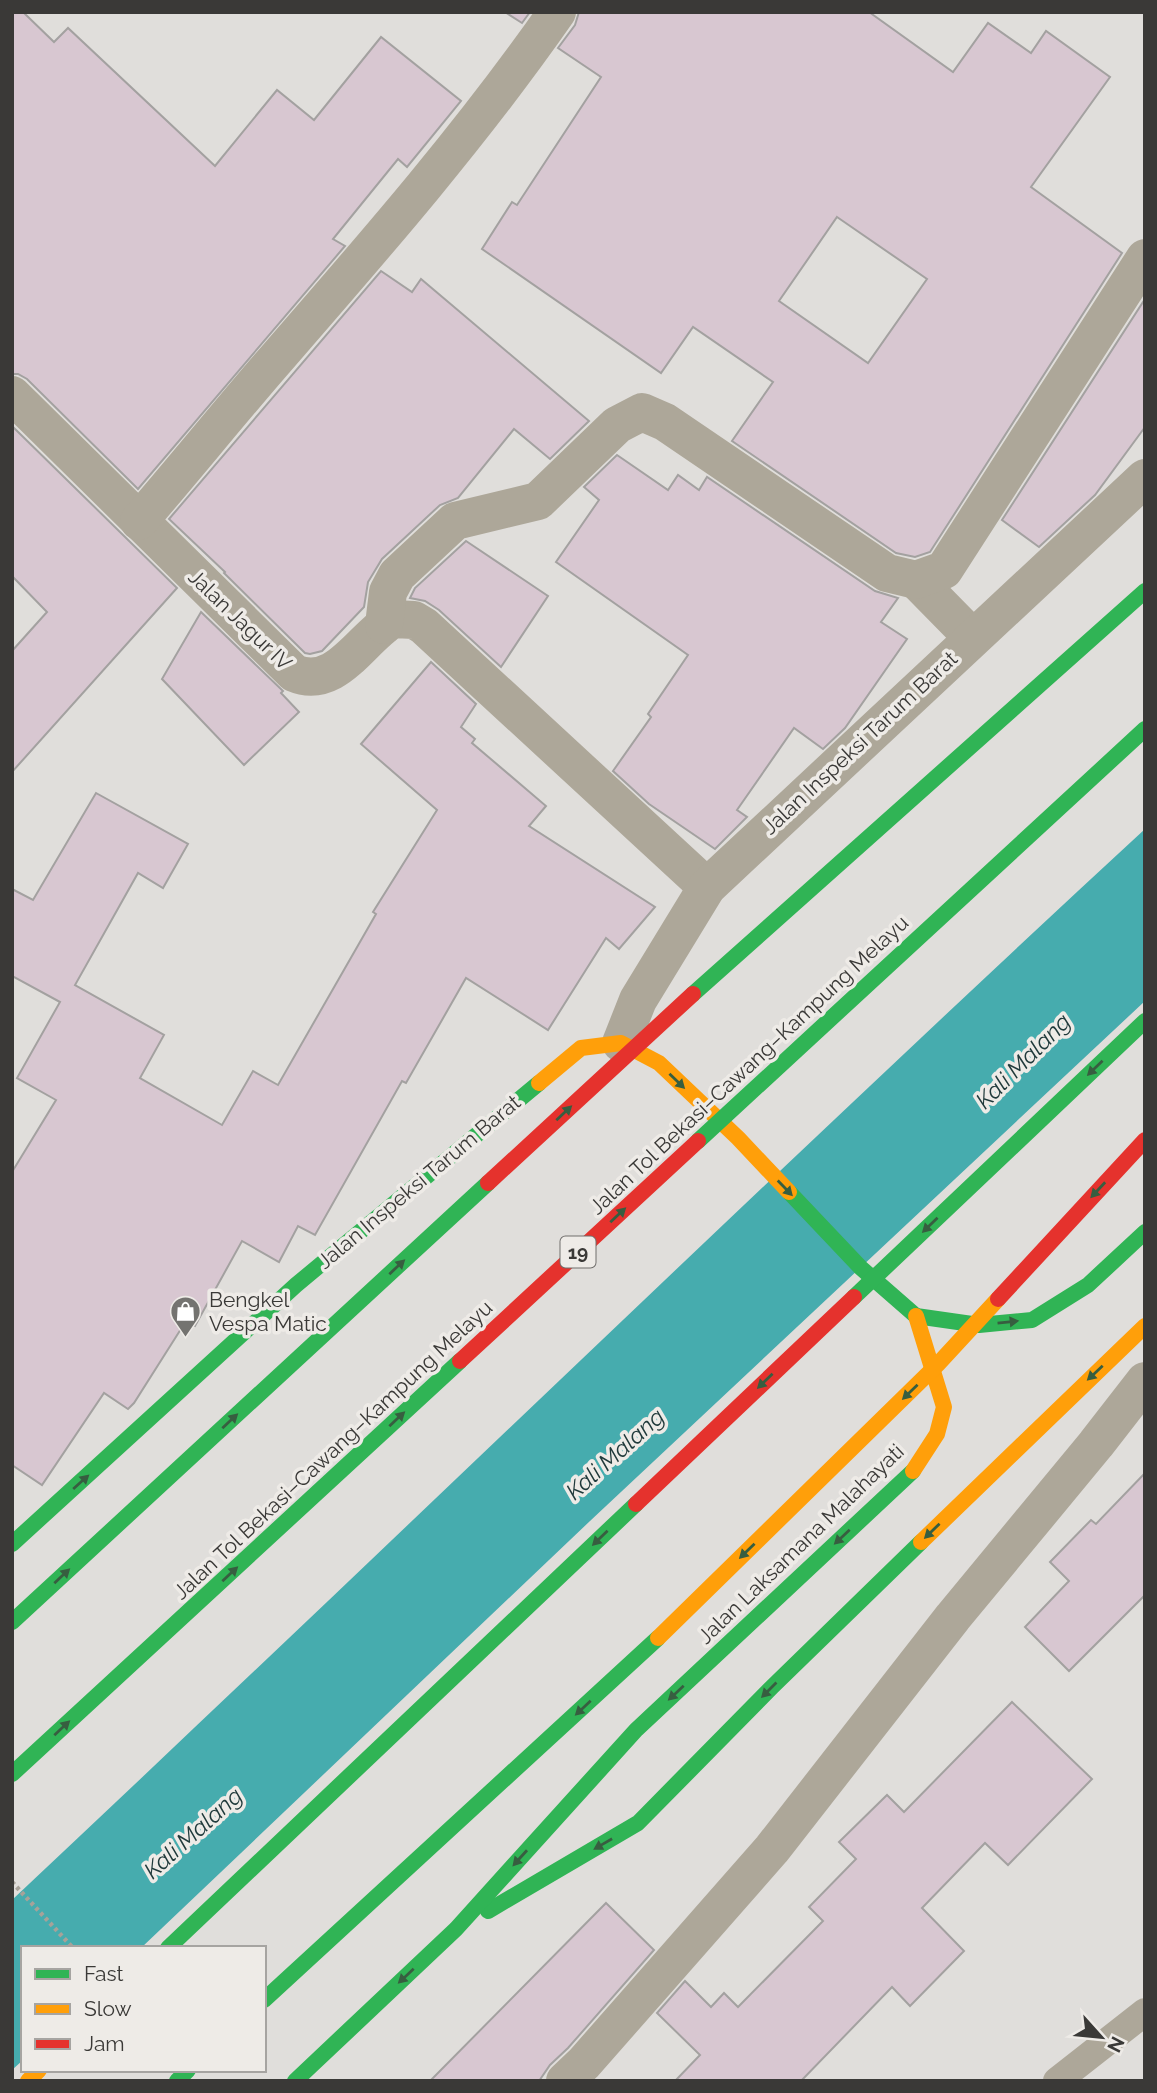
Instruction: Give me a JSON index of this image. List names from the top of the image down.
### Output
{
  "streets": {
    "main road": [
      "Jalan Inspeksi Tarum Barat",
      "Jalan Tol Bekasi–Cawang–Kampung Melayu",
      "19",
      "Jalan Laksamana Malahayati"
    ],
    "street": ["Jalan Jagur IV"]
  },
  "one_way": ["Jalan Inspeksi Tarum Barat"],
  "water": ["Kali Malang"],
  "places": {
    "shop": ["Bengkel Vespa Matic"]
  },
  "legend": ["Fast", "Slow", "Jam"],
  "north": "bottom right"
}
